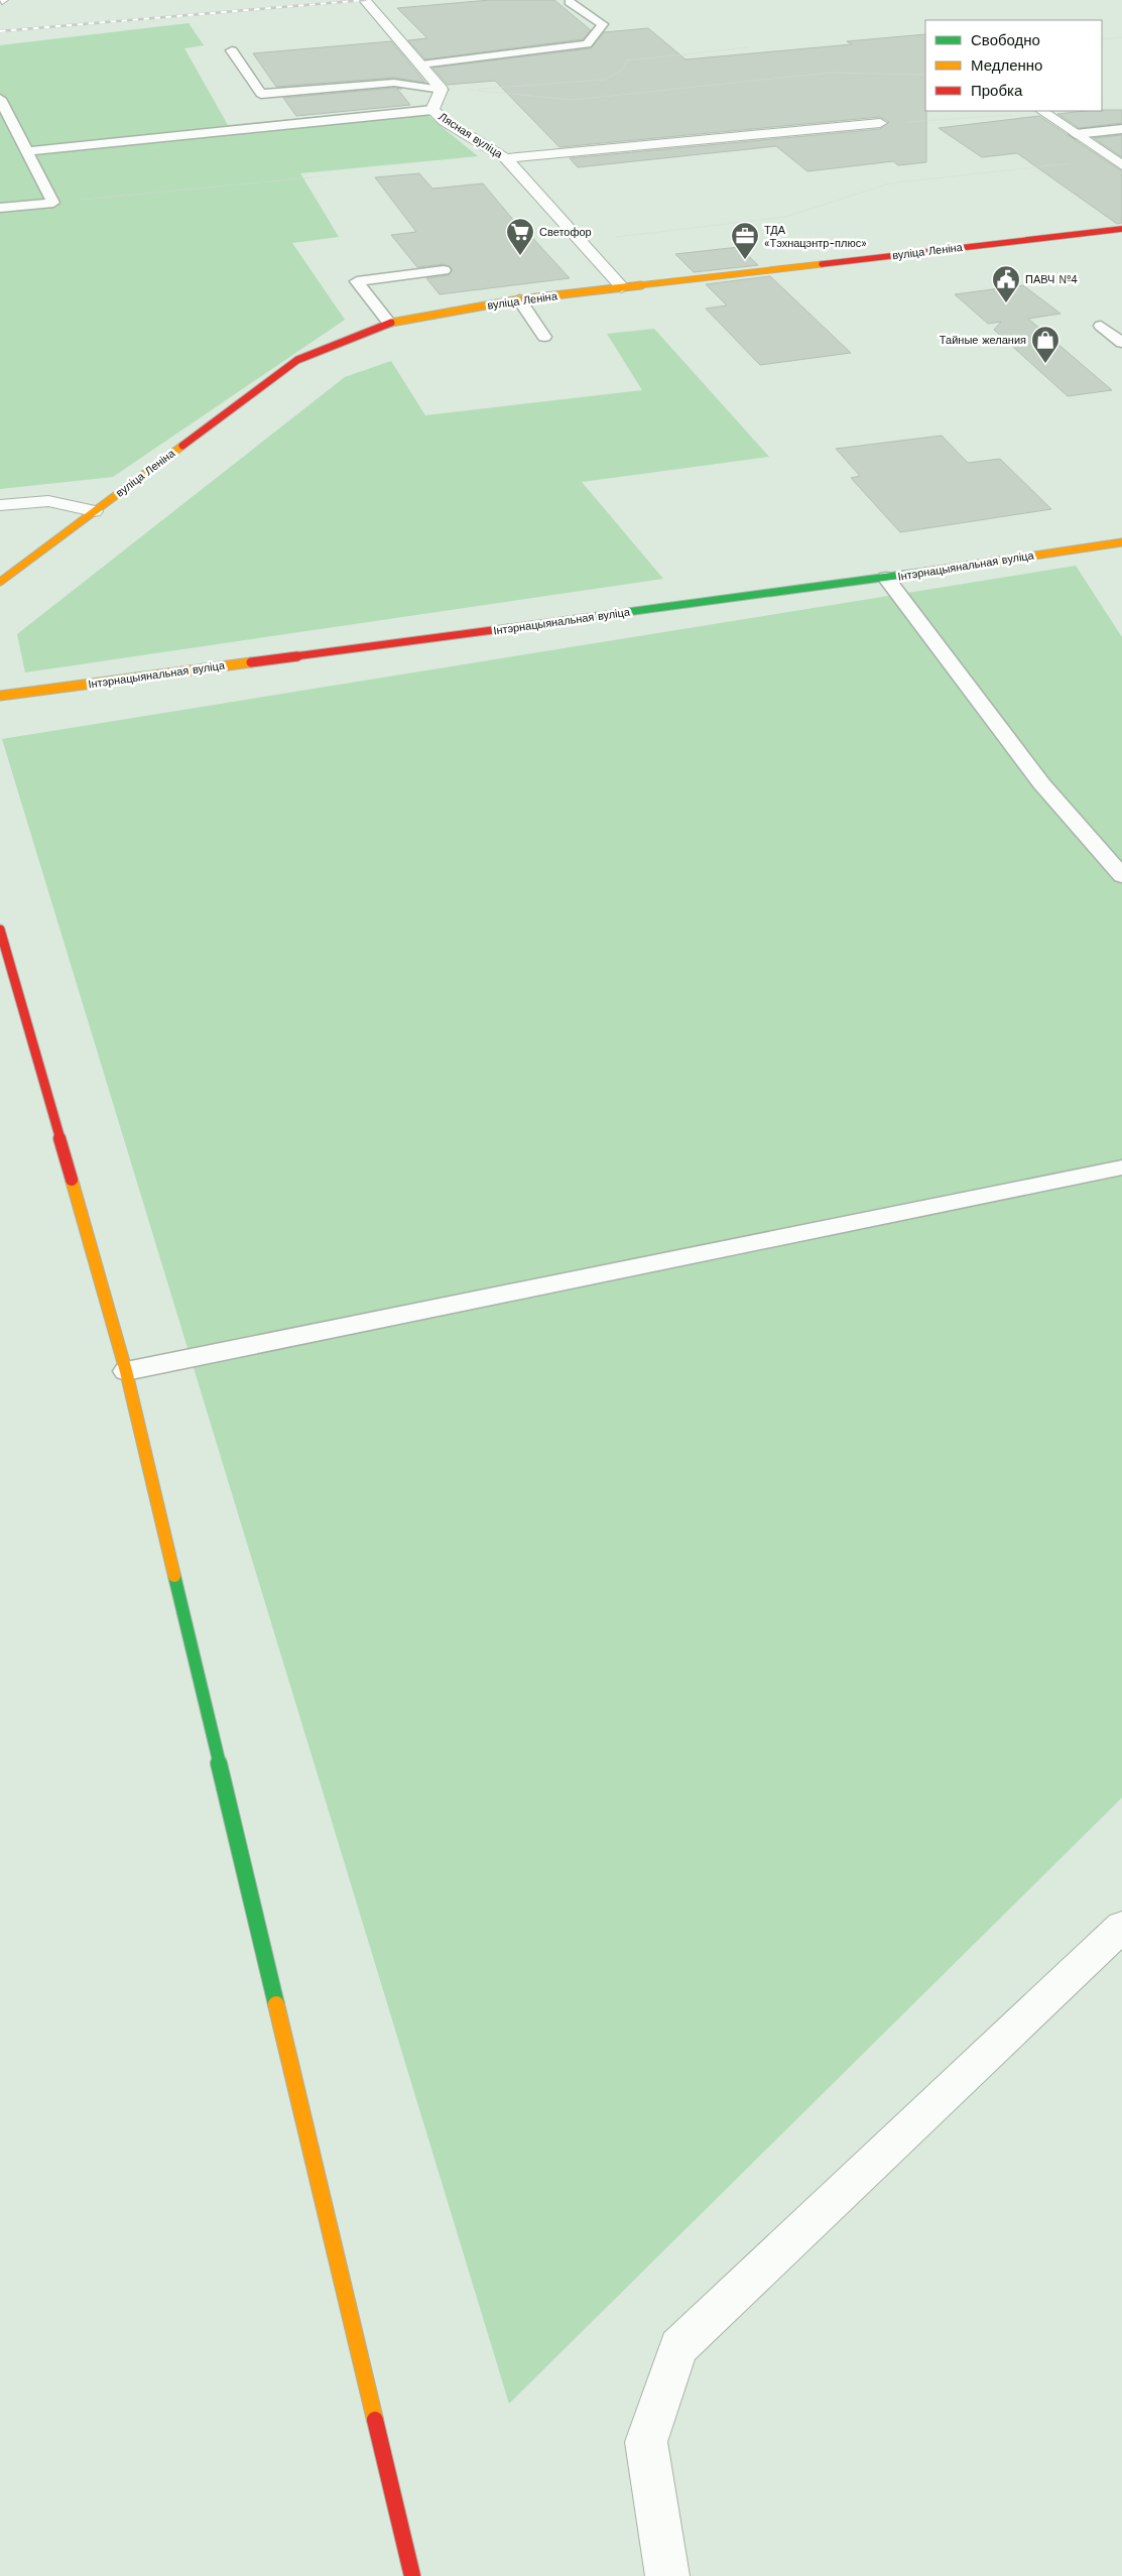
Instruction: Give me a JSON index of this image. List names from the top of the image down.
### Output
{
  "streets": {
    "street": ["Лясная вуліца", "вуліца Леніна", "Інтэрнацыянальная вуліца"]
  },
  "crossings": [
    ["Лясная вуліца", "вуліца Леніна"]
  ],
  "places": {
    "supermarket": ["Светофор"],
    "office": ["ТДА «Тэхнацэнтр-плюс»"],
    "public building": ["ПАВЧ №4"],
    "shop": ["Тайные желания"]
  },
  "legend": ["Свободно", "Медленно", "Пробка"]
}
